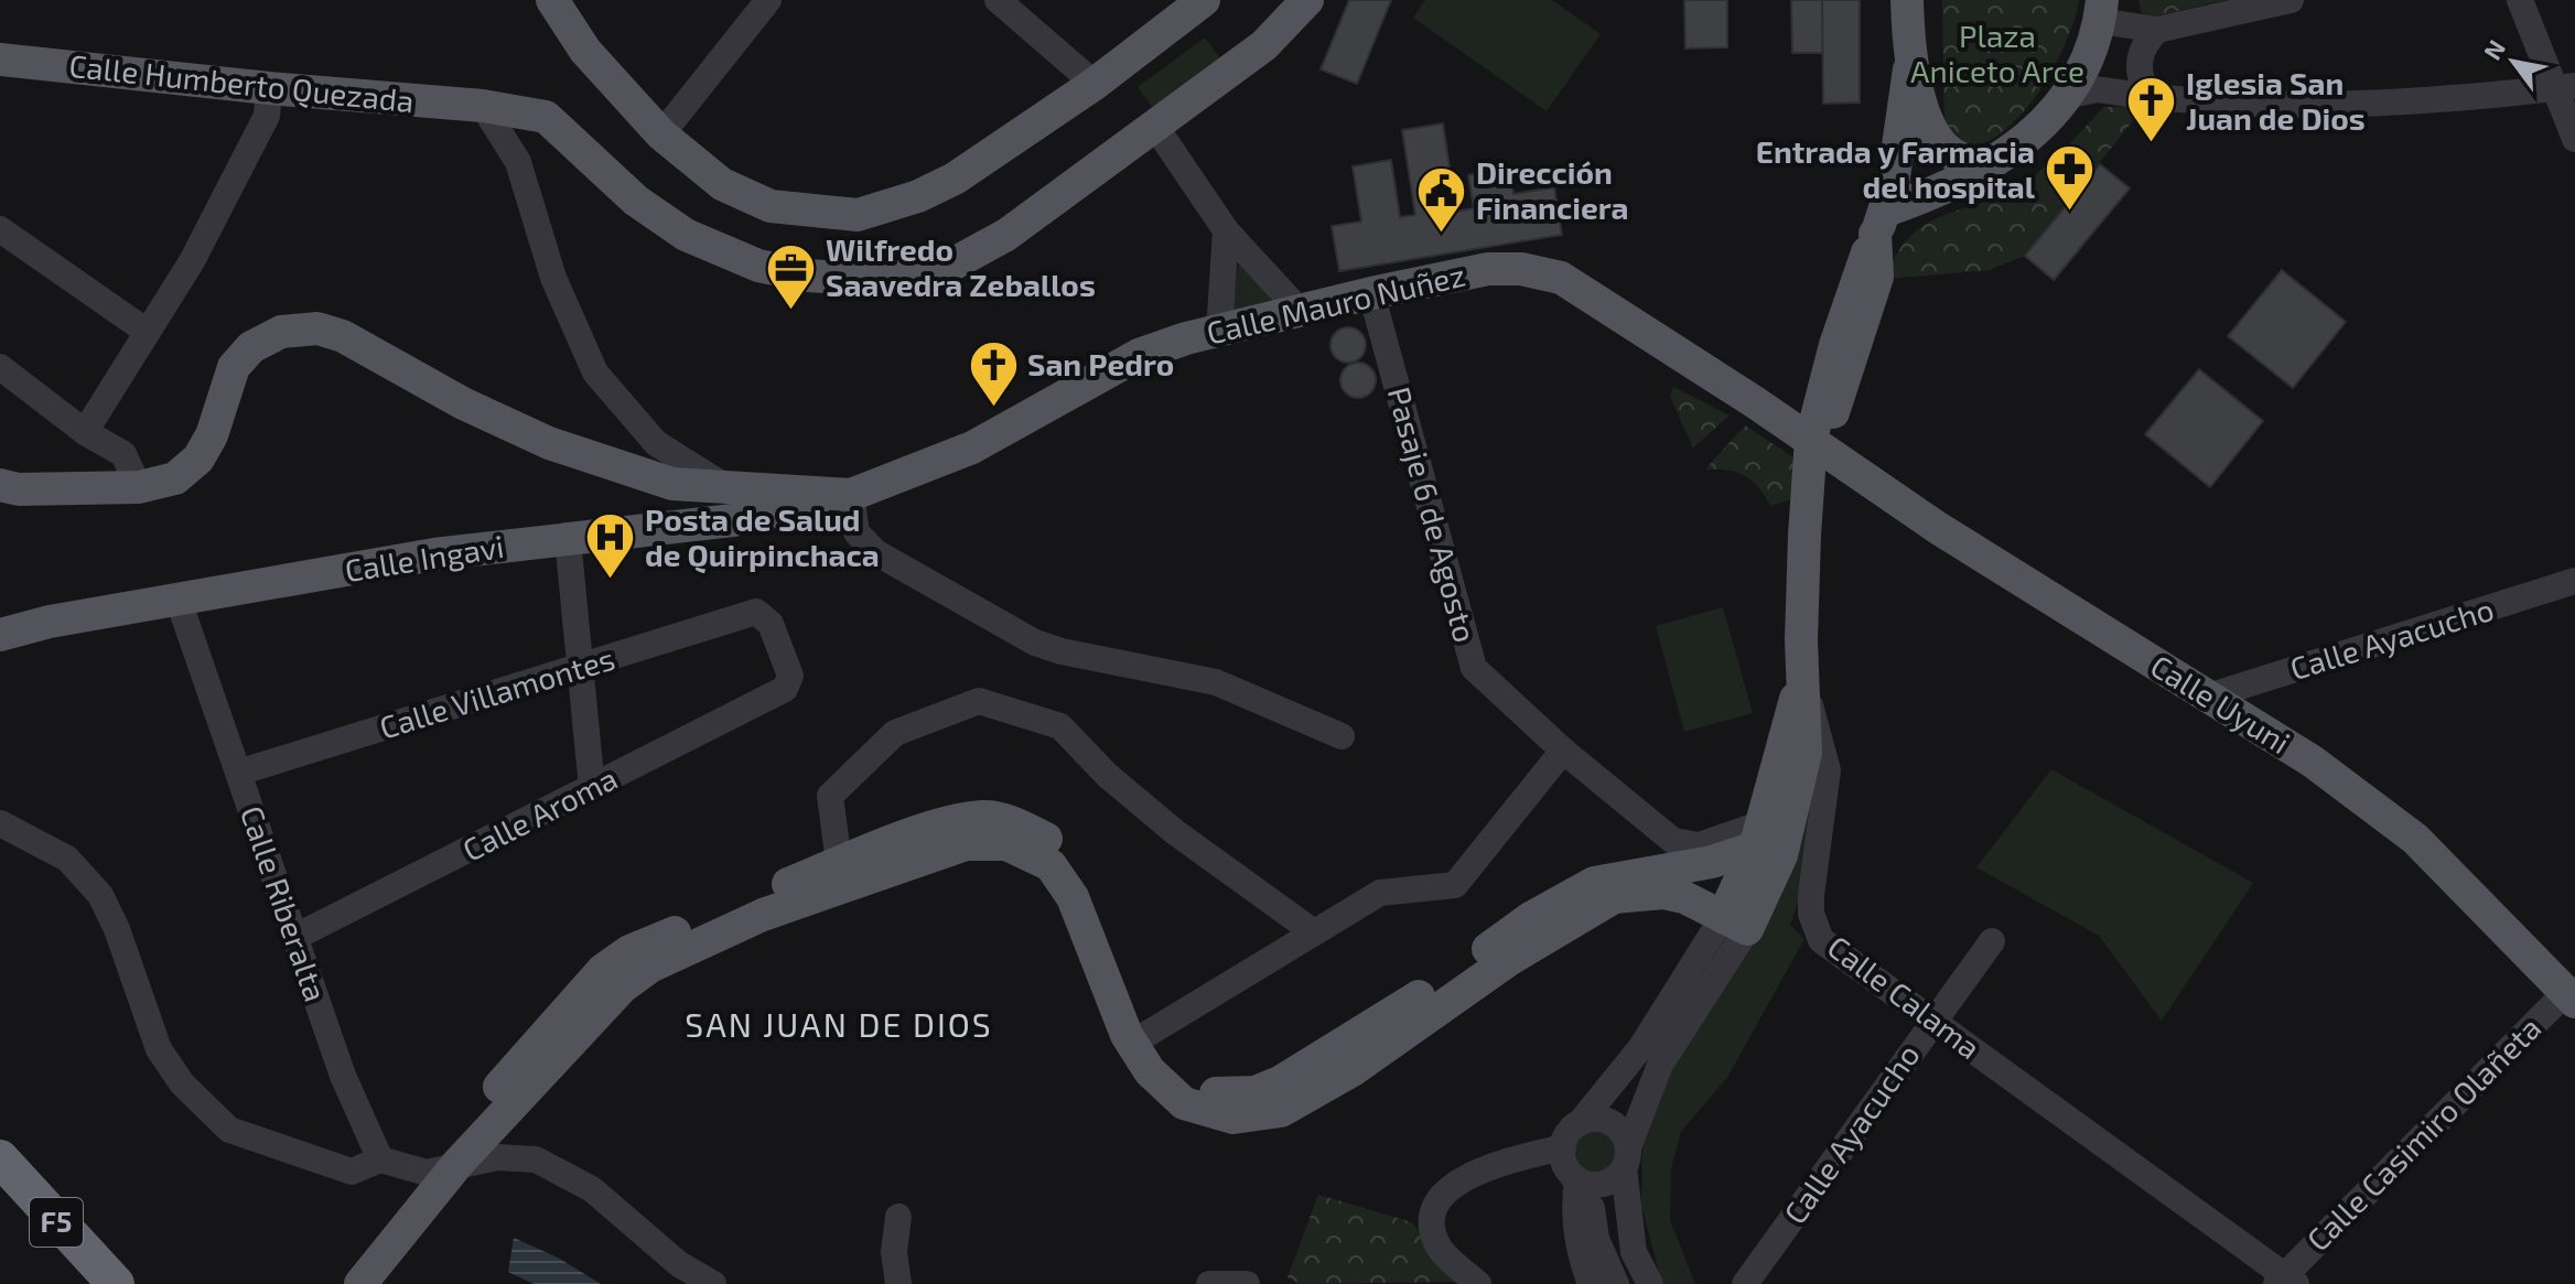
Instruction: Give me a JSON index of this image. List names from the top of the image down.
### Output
{
  "streets": {
    "highway": ["F5"],
    "main road": [
      "Calle Humberto Quezada",
      "Calle Mauro Nuñez",
      "Calle Ingavi",
      "Calle Uyuni",
      "Calle Calama"
    ],
    "street": [
      "Pasaje 6 de Agosto",
      "Calle Ayacucho",
      "Calle Villamontes",
      "Calle Aroma",
      "Calle Riberalta",
      "Calle Casimiro Olañeta"
    ]
  },
  "crossings": [
    ["Calle Mauro Nuñez", "Pasaje 6 de Agosto"],
    ["Calle Mauro Nuñez", "Calle Ingavi"],
    ["Calle Mauro Nuñez", "Calle Uyuni"],
    ["Calle Ingavi", "Calle Riberalta"],
    ["Calle Ayacucho", "Calle Uyuni"],
    ["Calle Ayacucho", "Calle Calama"],
    ["Calle Villamontes", "Calle Aroma"],
    ["Calle Villamontes", "Calle Riberalta"],
    ["Calle Uyuni", "Calle Casimiro Olañeta"],
    ["Calle Aroma", "Calle Riberalta"],
    ["Calle Calama", "Calle Casimiro Olañeta"]
  ],
  "districts": ["SAN JUAN DE DIOS"],
  "parks": ["Plaza Aniceto Arce"],
  "places": {
    "church": ["Iglesia San Juan de Dios", "San Pedro"],
    "pharmacy": ["Entrada y Farmacia del hospital"],
    "public building": ["Dirección Financiera"],
    "office": ["Wilfredo Saavedra Zeballos"],
    "hospital": ["Posta de Salud de Quirpinchaca"]
  },
  "north": "top left"
}
